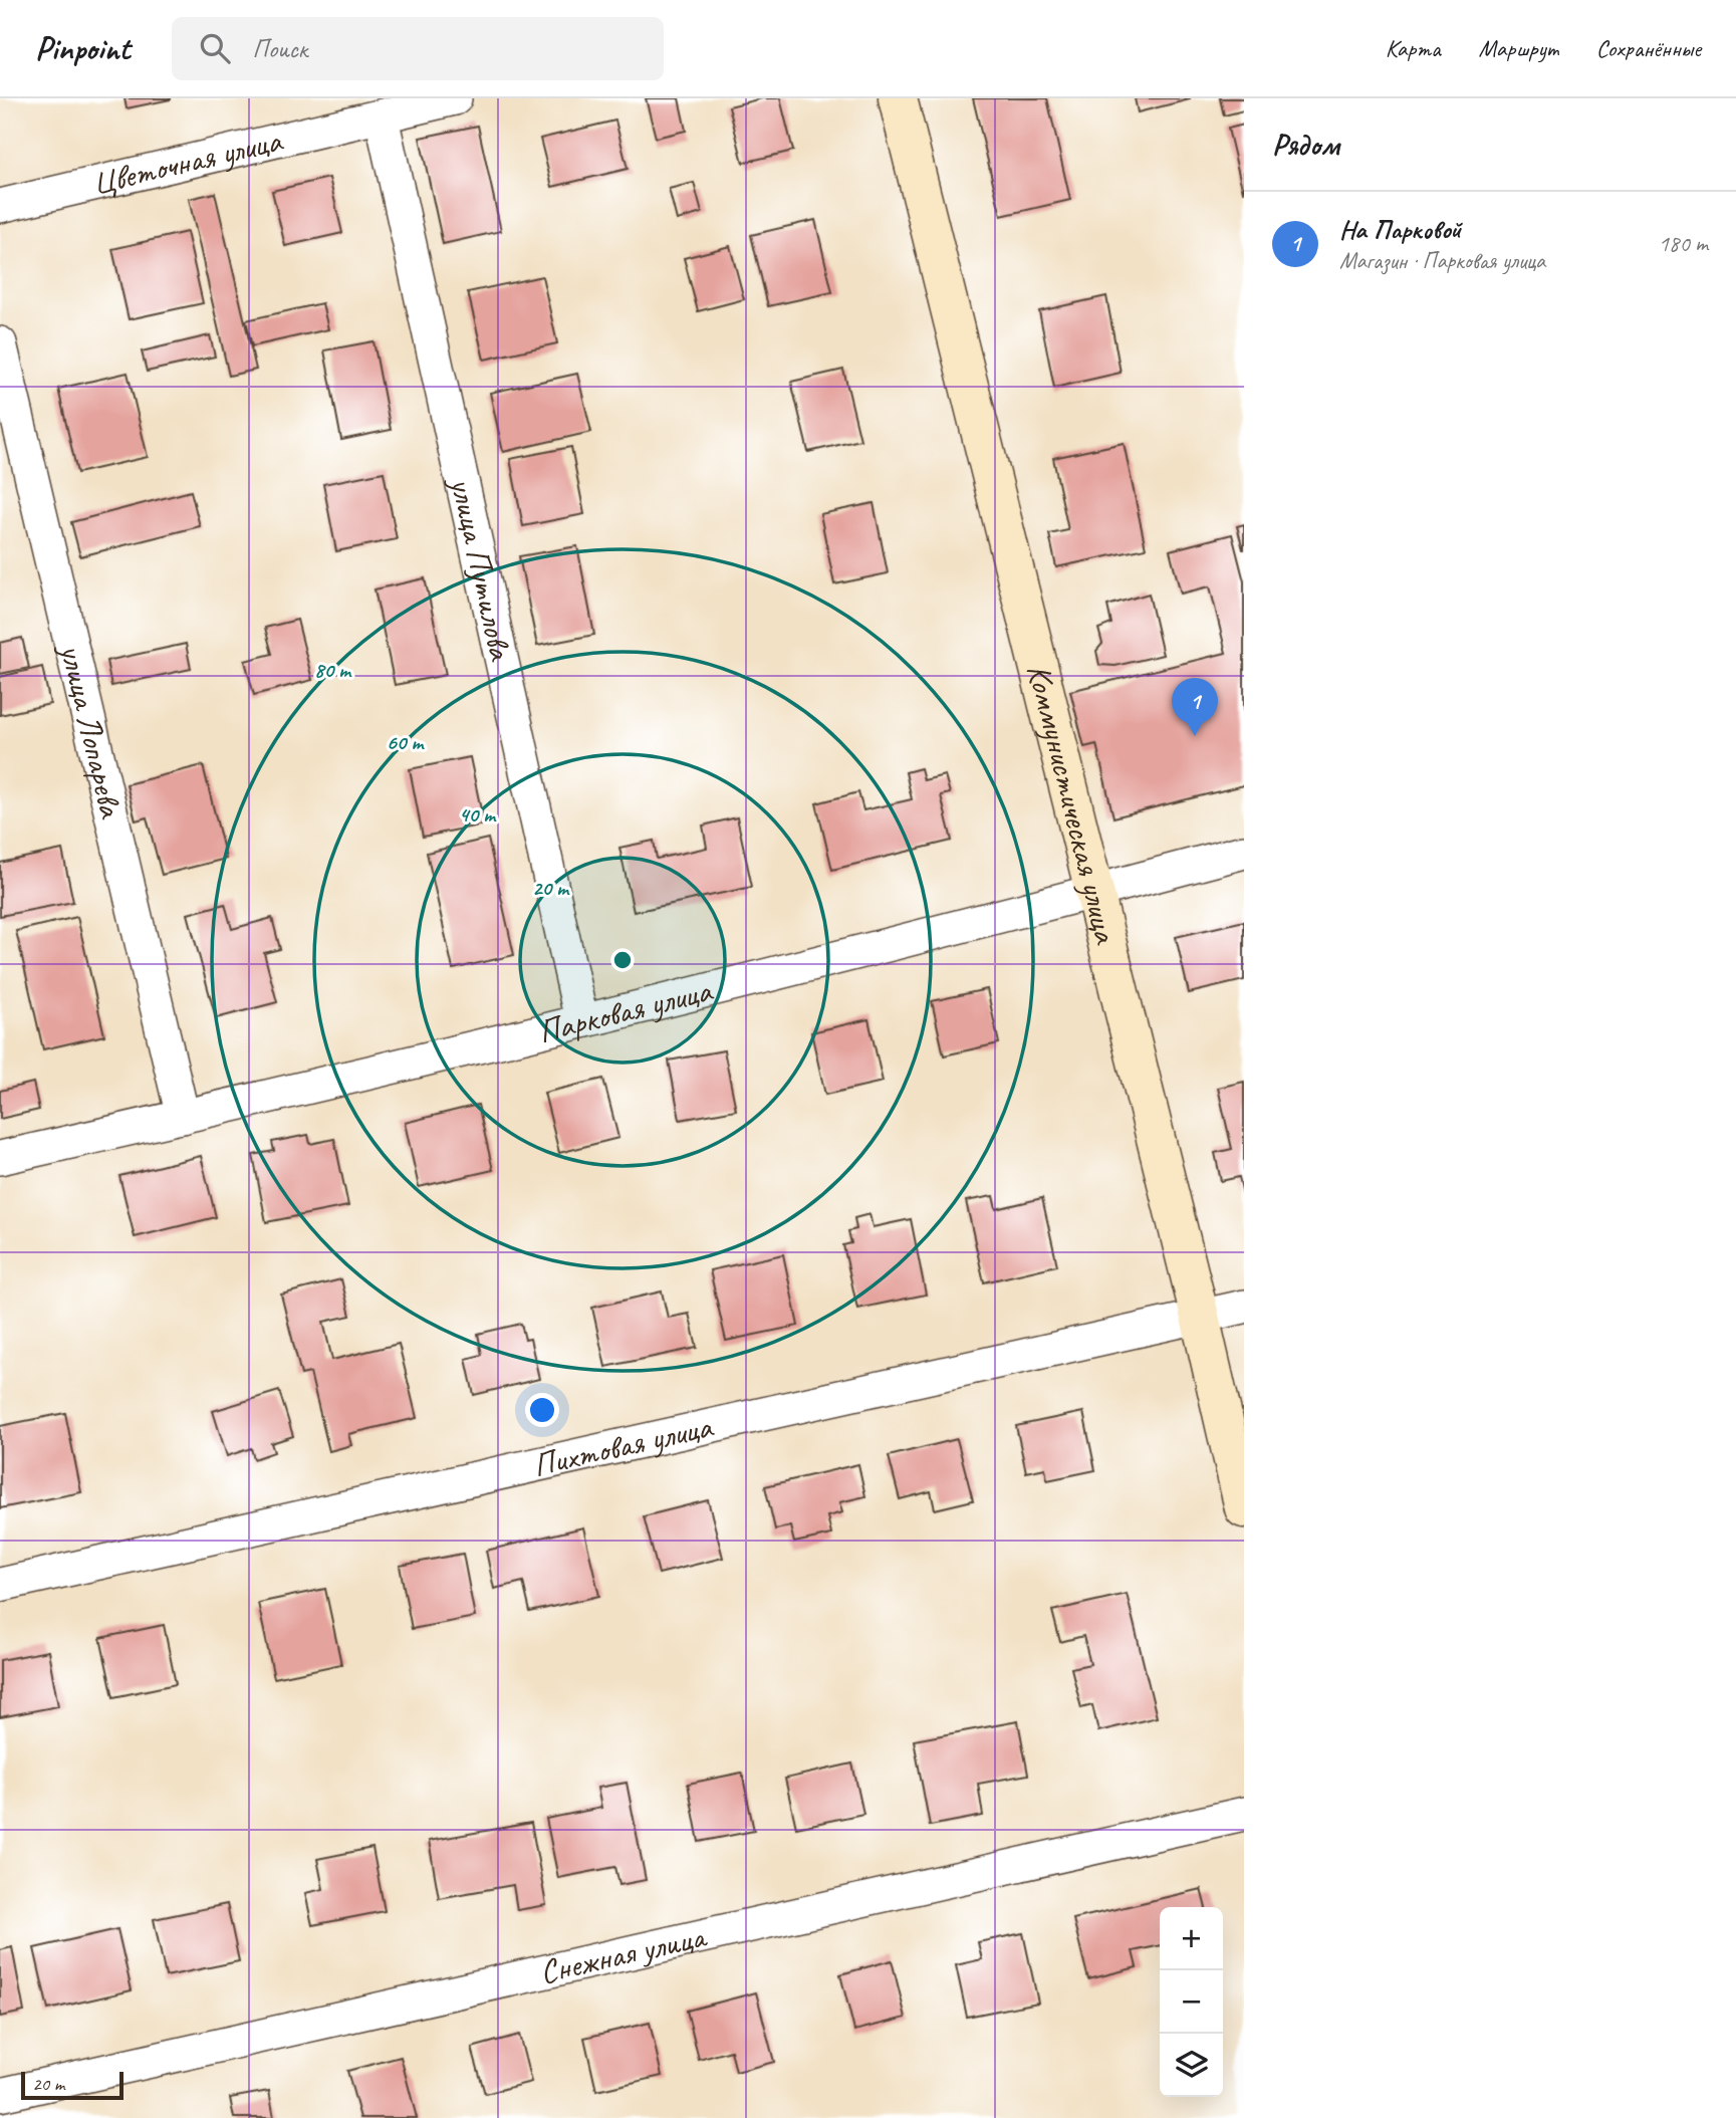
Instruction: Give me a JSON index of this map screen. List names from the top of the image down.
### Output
{
  "streets": {
    "street": [
      "Цветочная улица",
      "улица Путилова",
      "улица Лопарева",
      "Коммунистическая улица",
      "Парковая улица",
      "Пихтовая улица",
      "Снежная улица"
    ]
  },
  "crossings": [
    ["Цветочная улица", "улица Путилова"],
    ["улица Путилова", "Парковая улица"],
    ["улица Лопарева", "Парковая улица"],
    ["Коммунистическая улица", "Парковая улица"],
    ["Коммунистическая улица", "Пихтовая улица"]
  ],
  "scale_bar": "20 m",
  "page": {
    "header": "Pinpoint",
    "search": "Поиск",
    "nav": ["Карта", "Маршрут", "Сохранённые"],
    "heading": "Рядом",
    "list": [
      {
        "mark": "1",
        "name": "На Парковой",
        "note": "Магазин · Парковая улица",
        "value": "180 m"
      }
    ],
    "pins": "1",
    "map_buttons": ["+", "−"],
    "scale": "20 m"
  },
  "rings": [
    "80 m",
    "60 m",
    "40 m",
    "20 m"
  ]
}
